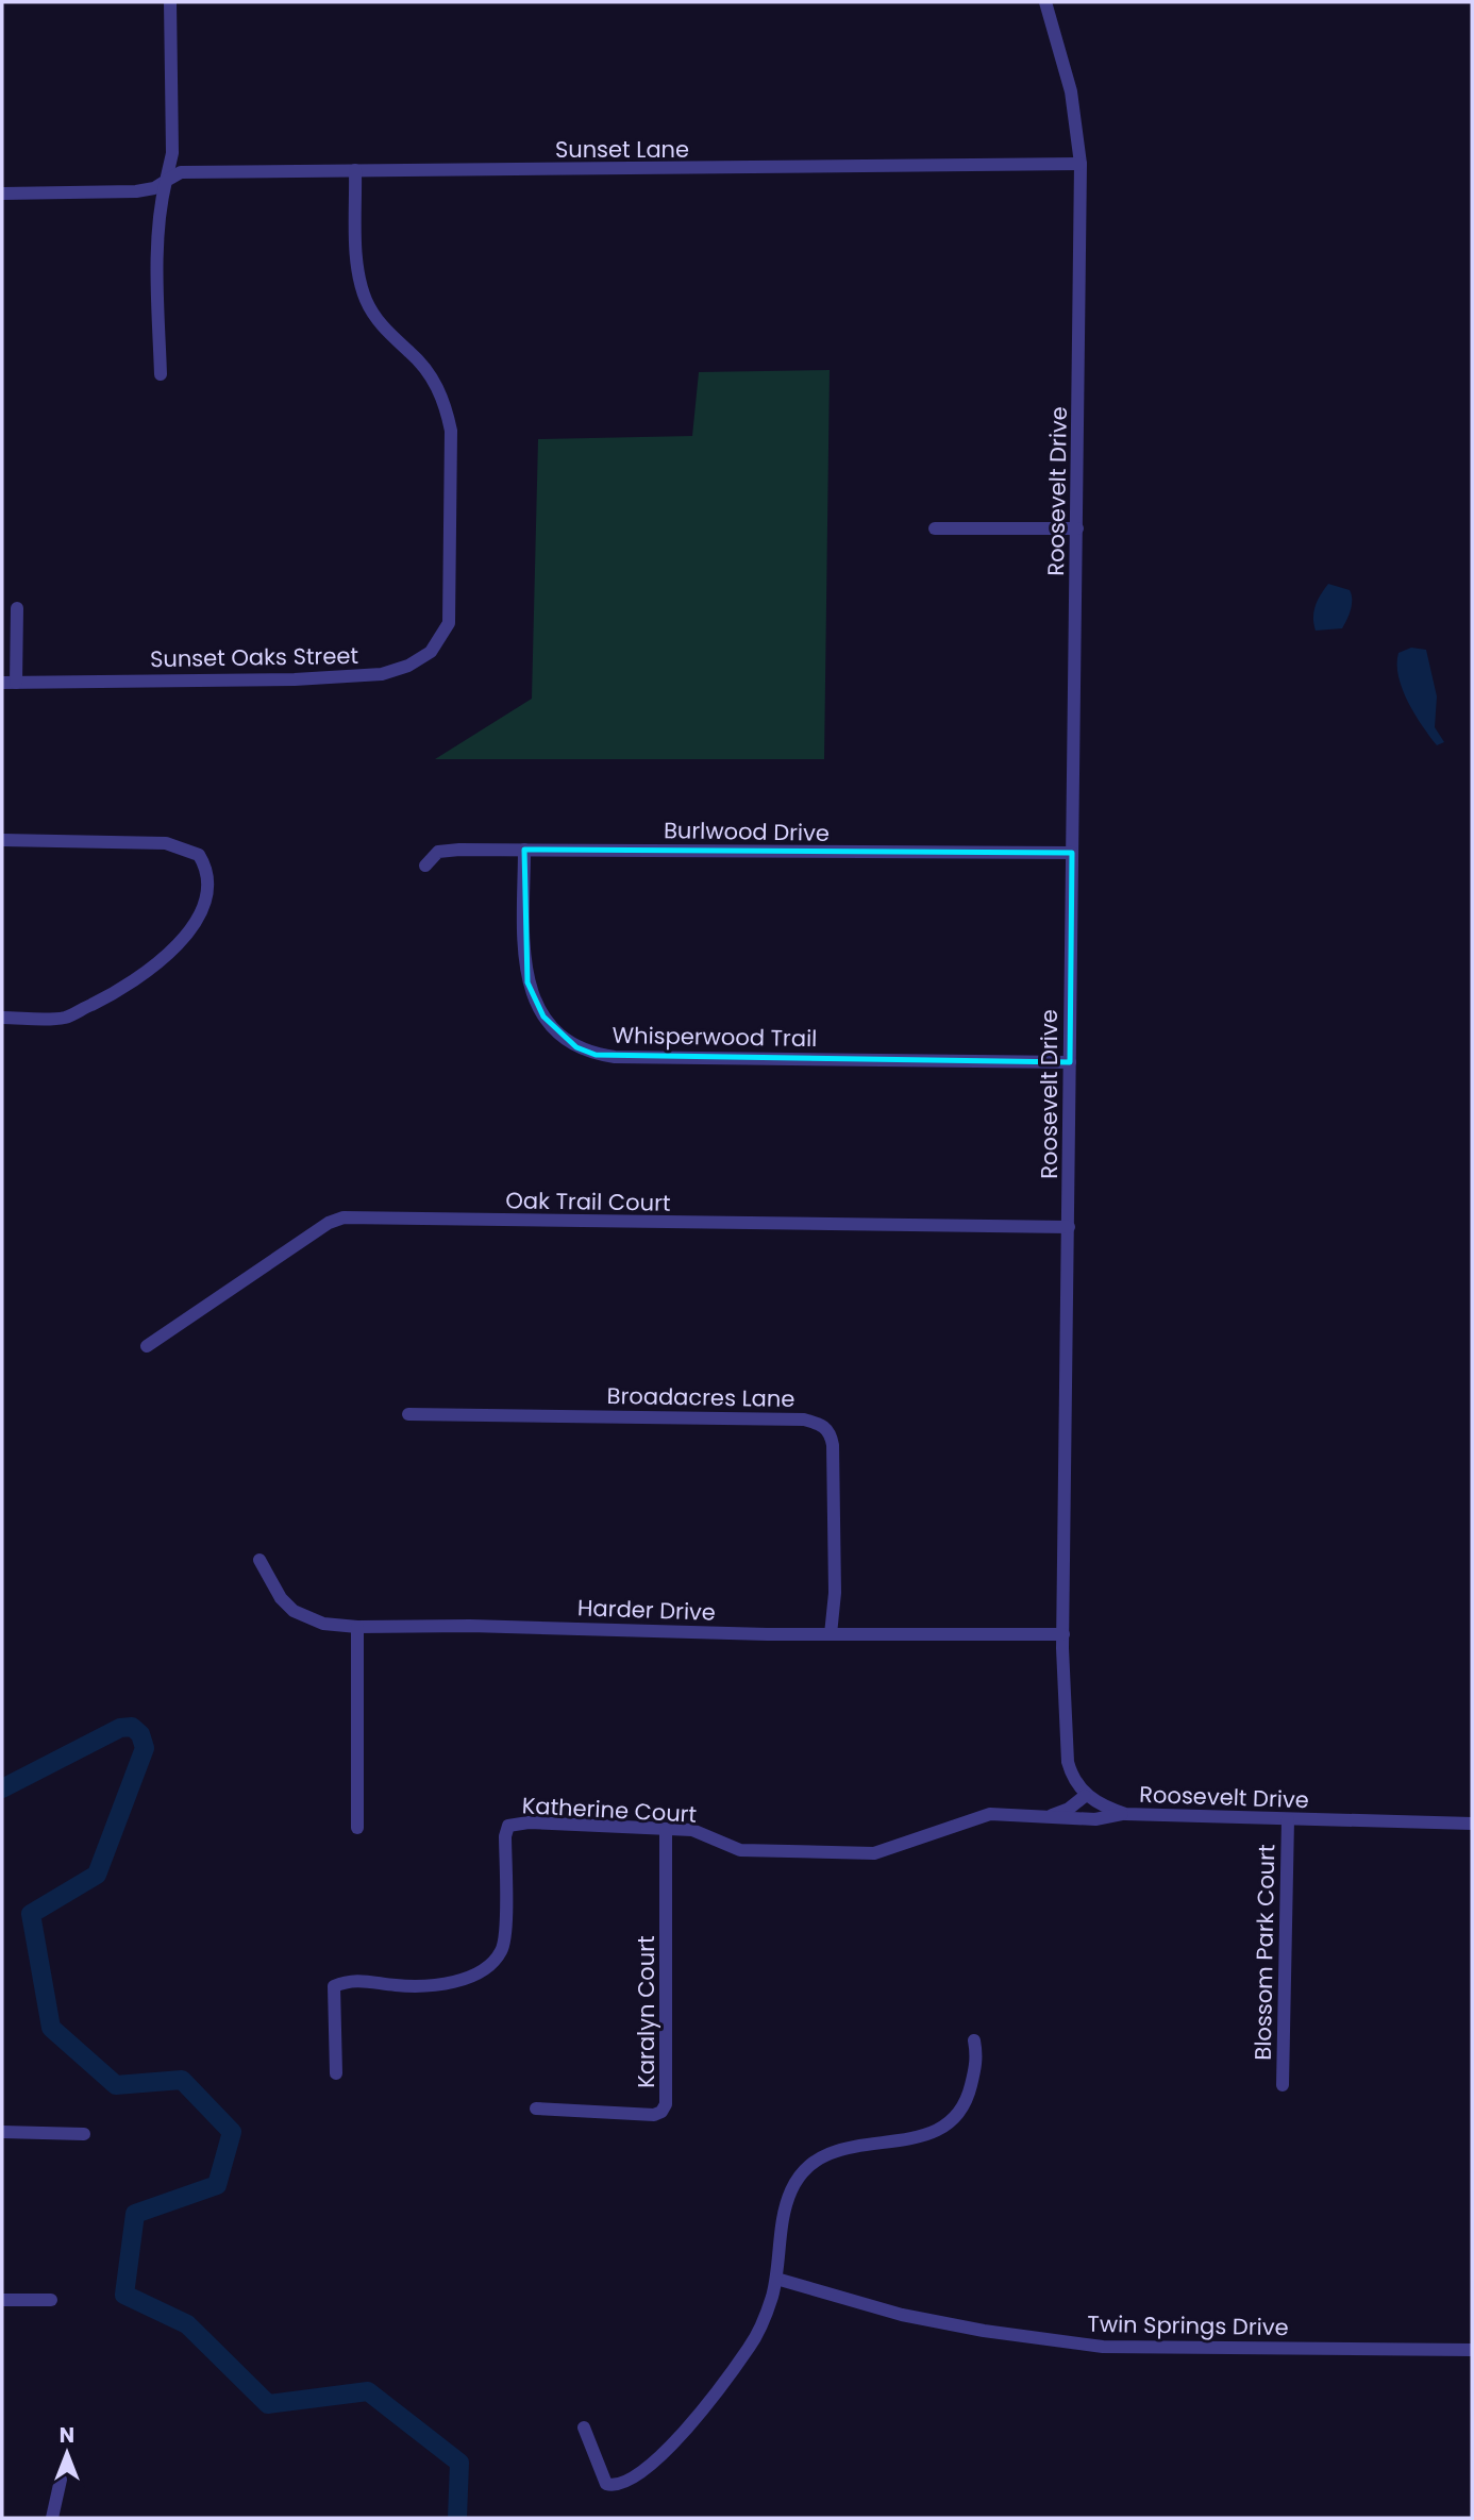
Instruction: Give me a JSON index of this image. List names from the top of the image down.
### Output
{
  "streets": {
    "street": [
      "Sunset Lane",
      "Roosevelt Drive",
      "Sunset Oaks Street",
      "Burlwood Drive",
      "Whisperwood Trail",
      "Oak Trail Court",
      "Broadacres Lane",
      "Harder Drive",
      "Katherine Court",
      "Blossom Park Court",
      "Karalyn Court",
      "Twin Springs Drive"
    ]
  },
  "crossings": [
    ["Sunset Lane", "Roosevelt Drive"],
    ["Sunset Lane", "Sunset Oaks Street"],
    ["Roosevelt Drive", "Burlwood Drive"],
    ["Roosevelt Drive", "Whisperwood Trail"],
    ["Roosevelt Drive", "Oak Trail Court"],
    ["Roosevelt Drive", "Harder Drive"],
    ["Roosevelt Drive", "Katherine Court"],
    ["Roosevelt Drive", "Blossom Park Court"],
    ["Burlwood Drive", "Whisperwood Trail"],
    ["Broadacres Lane", "Harder Drive"],
    ["Katherine Court", "Karalyn Court"]
  ],
  "north": "top"
}
